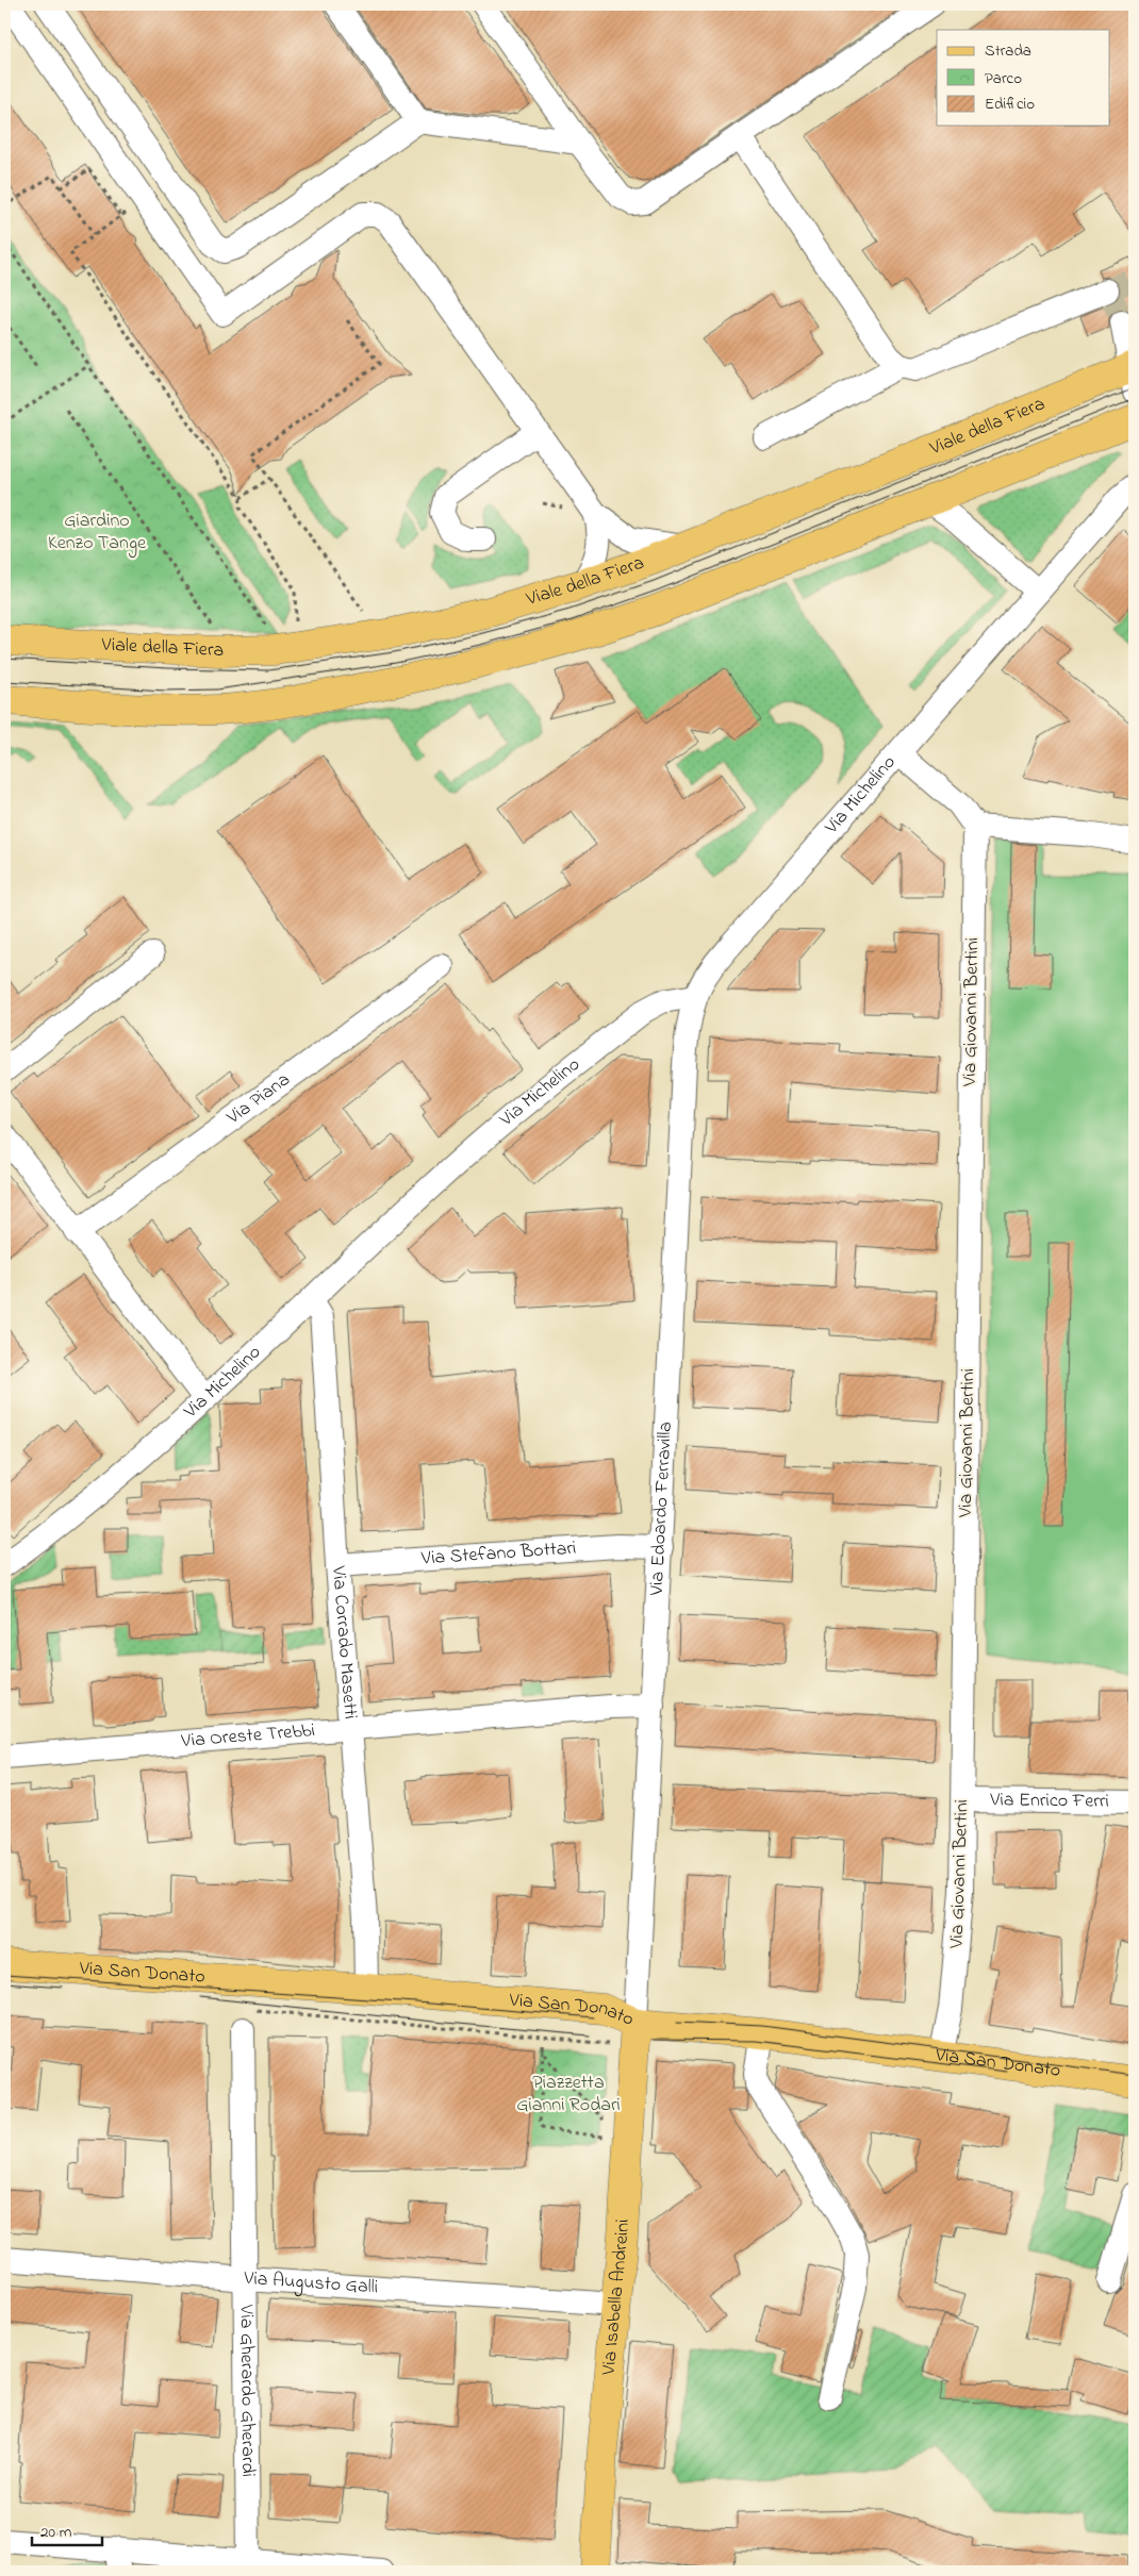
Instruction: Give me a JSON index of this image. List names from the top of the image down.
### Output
{
  "streets": {
    "main road": ["Viale della Fiera", "Via San Donato", "Via Isabella Andreini"],
    "street": [
      "Via Michelino",
      "Via Giovanni Bertini",
      "Via Piana",
      "Via Edoardo Ferravilla",
      "Via Stefano Bottari",
      "Via Corrado Masetti",
      "Via Oreste Trebbi",
      "Via Enrico Ferri",
      "Via Augusto Galli",
      "Via Gherardo Gherardi"
    ]
  },
  "crossings": [
    ["Via Michelino", "Via Edoardo Ferravilla"],
    ["Via Michelino", "Via Corrado Masetti"],
    ["Via Giovanni Bertini", "Via Enrico Ferri"],
    ["Via Giovanni Bertini", "Via San Donato"],
    ["Via Edoardo Ferravilla", "Via Stefano Bottari"],
    ["Via Edoardo Ferravilla", "Via Oreste Trebbi"],
    ["Via Edoardo Ferravilla", "Via San Donato"],
    ["Via Edoardo Ferravilla", "Via Isabella Andreini"],
    ["Via Stefano Bottari", "Via Corrado Masetti"],
    ["Via Corrado Masetti", "Via Oreste Trebbi"],
    ["Via Corrado Masetti", "Via San Donato"],
    ["Via San Donato", "Via Isabella Andreini"],
    ["Via Augusto Galli", "Via Isabella Andreini"],
    ["Via Augusto Galli", "Via Gherardo Gherardi"]
  ],
  "parks": ["Giardino Kenzo Tange", "Piazzetta Gianni Rodari"],
  "legend": ["Strada", "Parco", "Edificio"],
  "scale_bar": "20 m"
}
